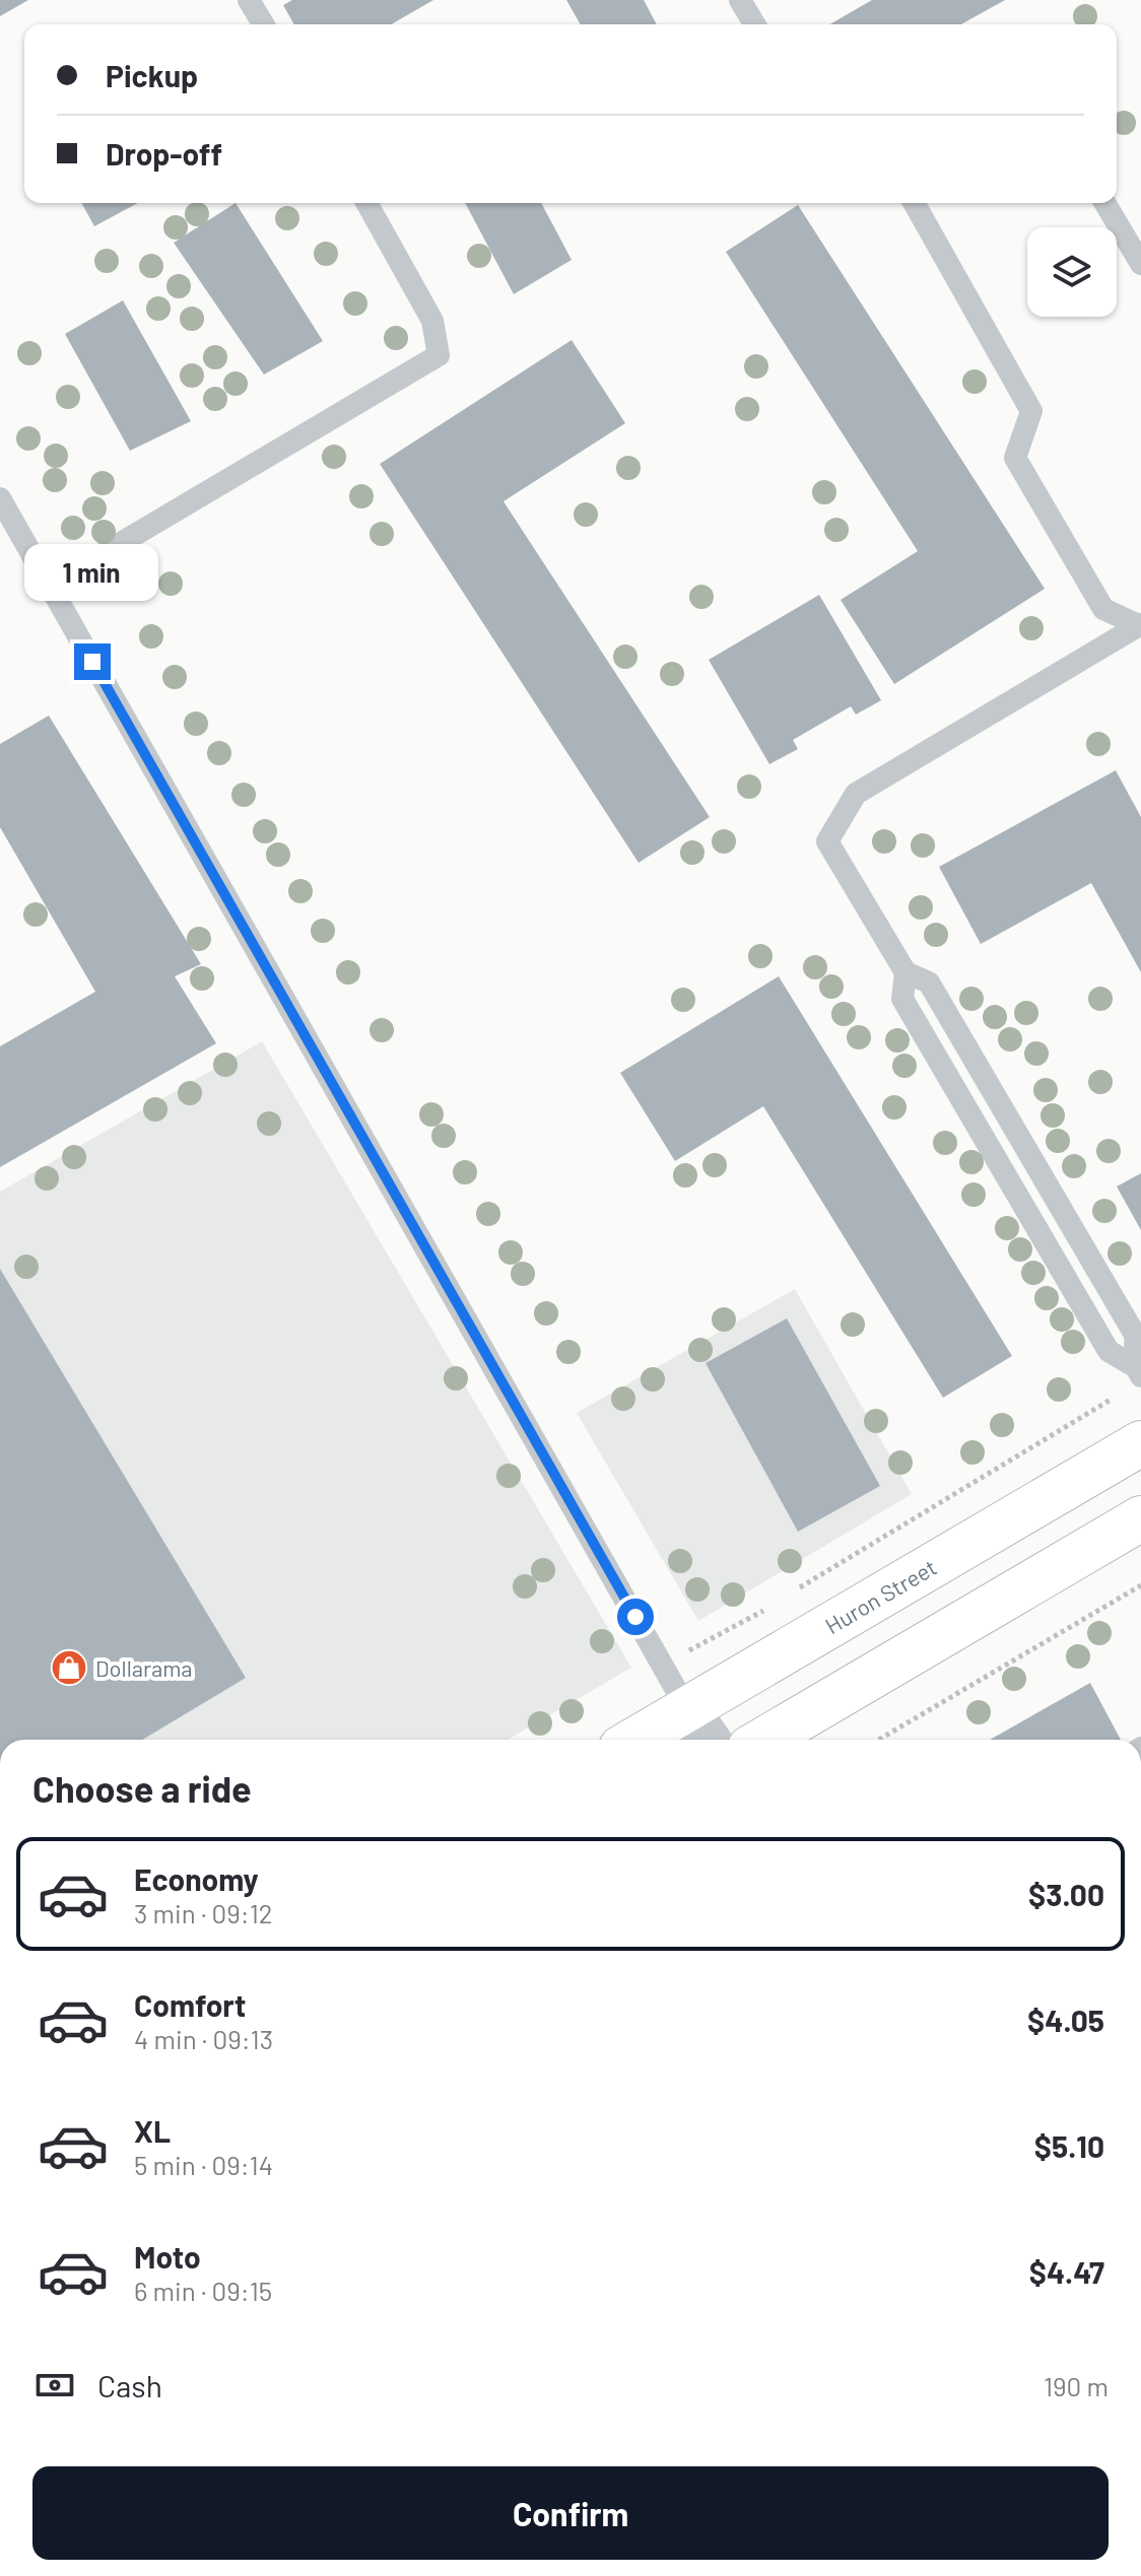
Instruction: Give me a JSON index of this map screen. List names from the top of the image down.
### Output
{
  "streets": {
    "main road": ["Huron Street"]
  },
  "places": {
    "shop": ["Dollarama"]
  },
  "page": {
    "banner": ["Pickup", "Drop-off"],
    "bubble": "1 min",
    "heading": "Choose a ride",
    "list": [
      {
        "name": "Economy",
        "note": "3 min · 09:12",
        "value": "$3.00"
      },
      {
        "name": "Comfort",
        "note": "4 min · 09:13",
        "value": "$4.05"
      },
      {
        "name": "XL",
        "note": "5 min · 09:14",
        "value": "$5.10"
      },
      {
        "name": "Moto",
        "note": "6 min · 09:15",
        "value": "$4.47"
      }
    ],
    "pay": ["Cash", "190 m"],
    "buttons": "Confirm"
  }
}
